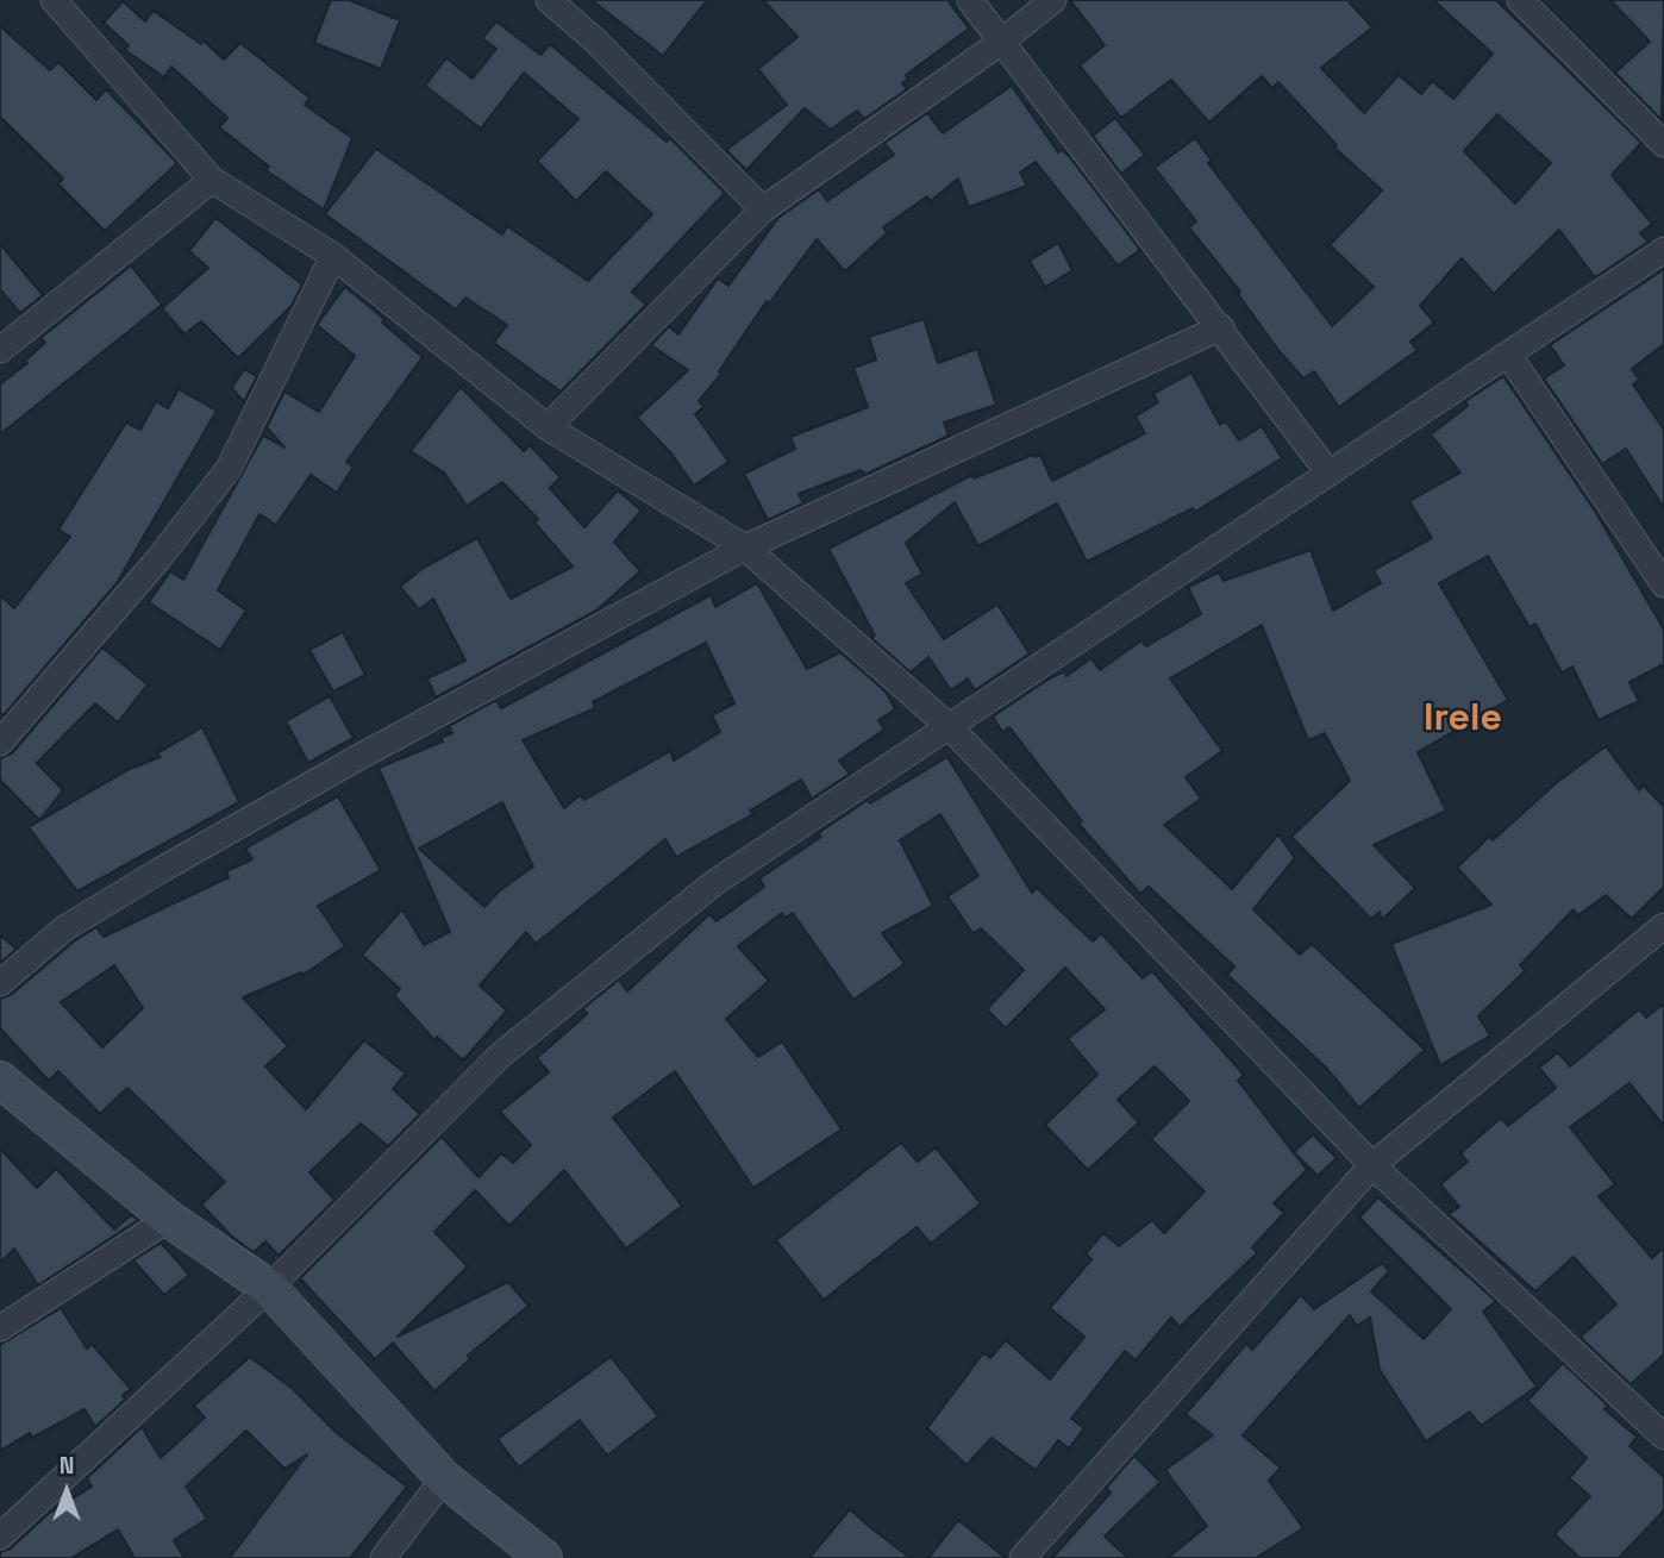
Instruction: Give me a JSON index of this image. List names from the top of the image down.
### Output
{
  "districts": ["Irele"],
  "north": "top"
}
